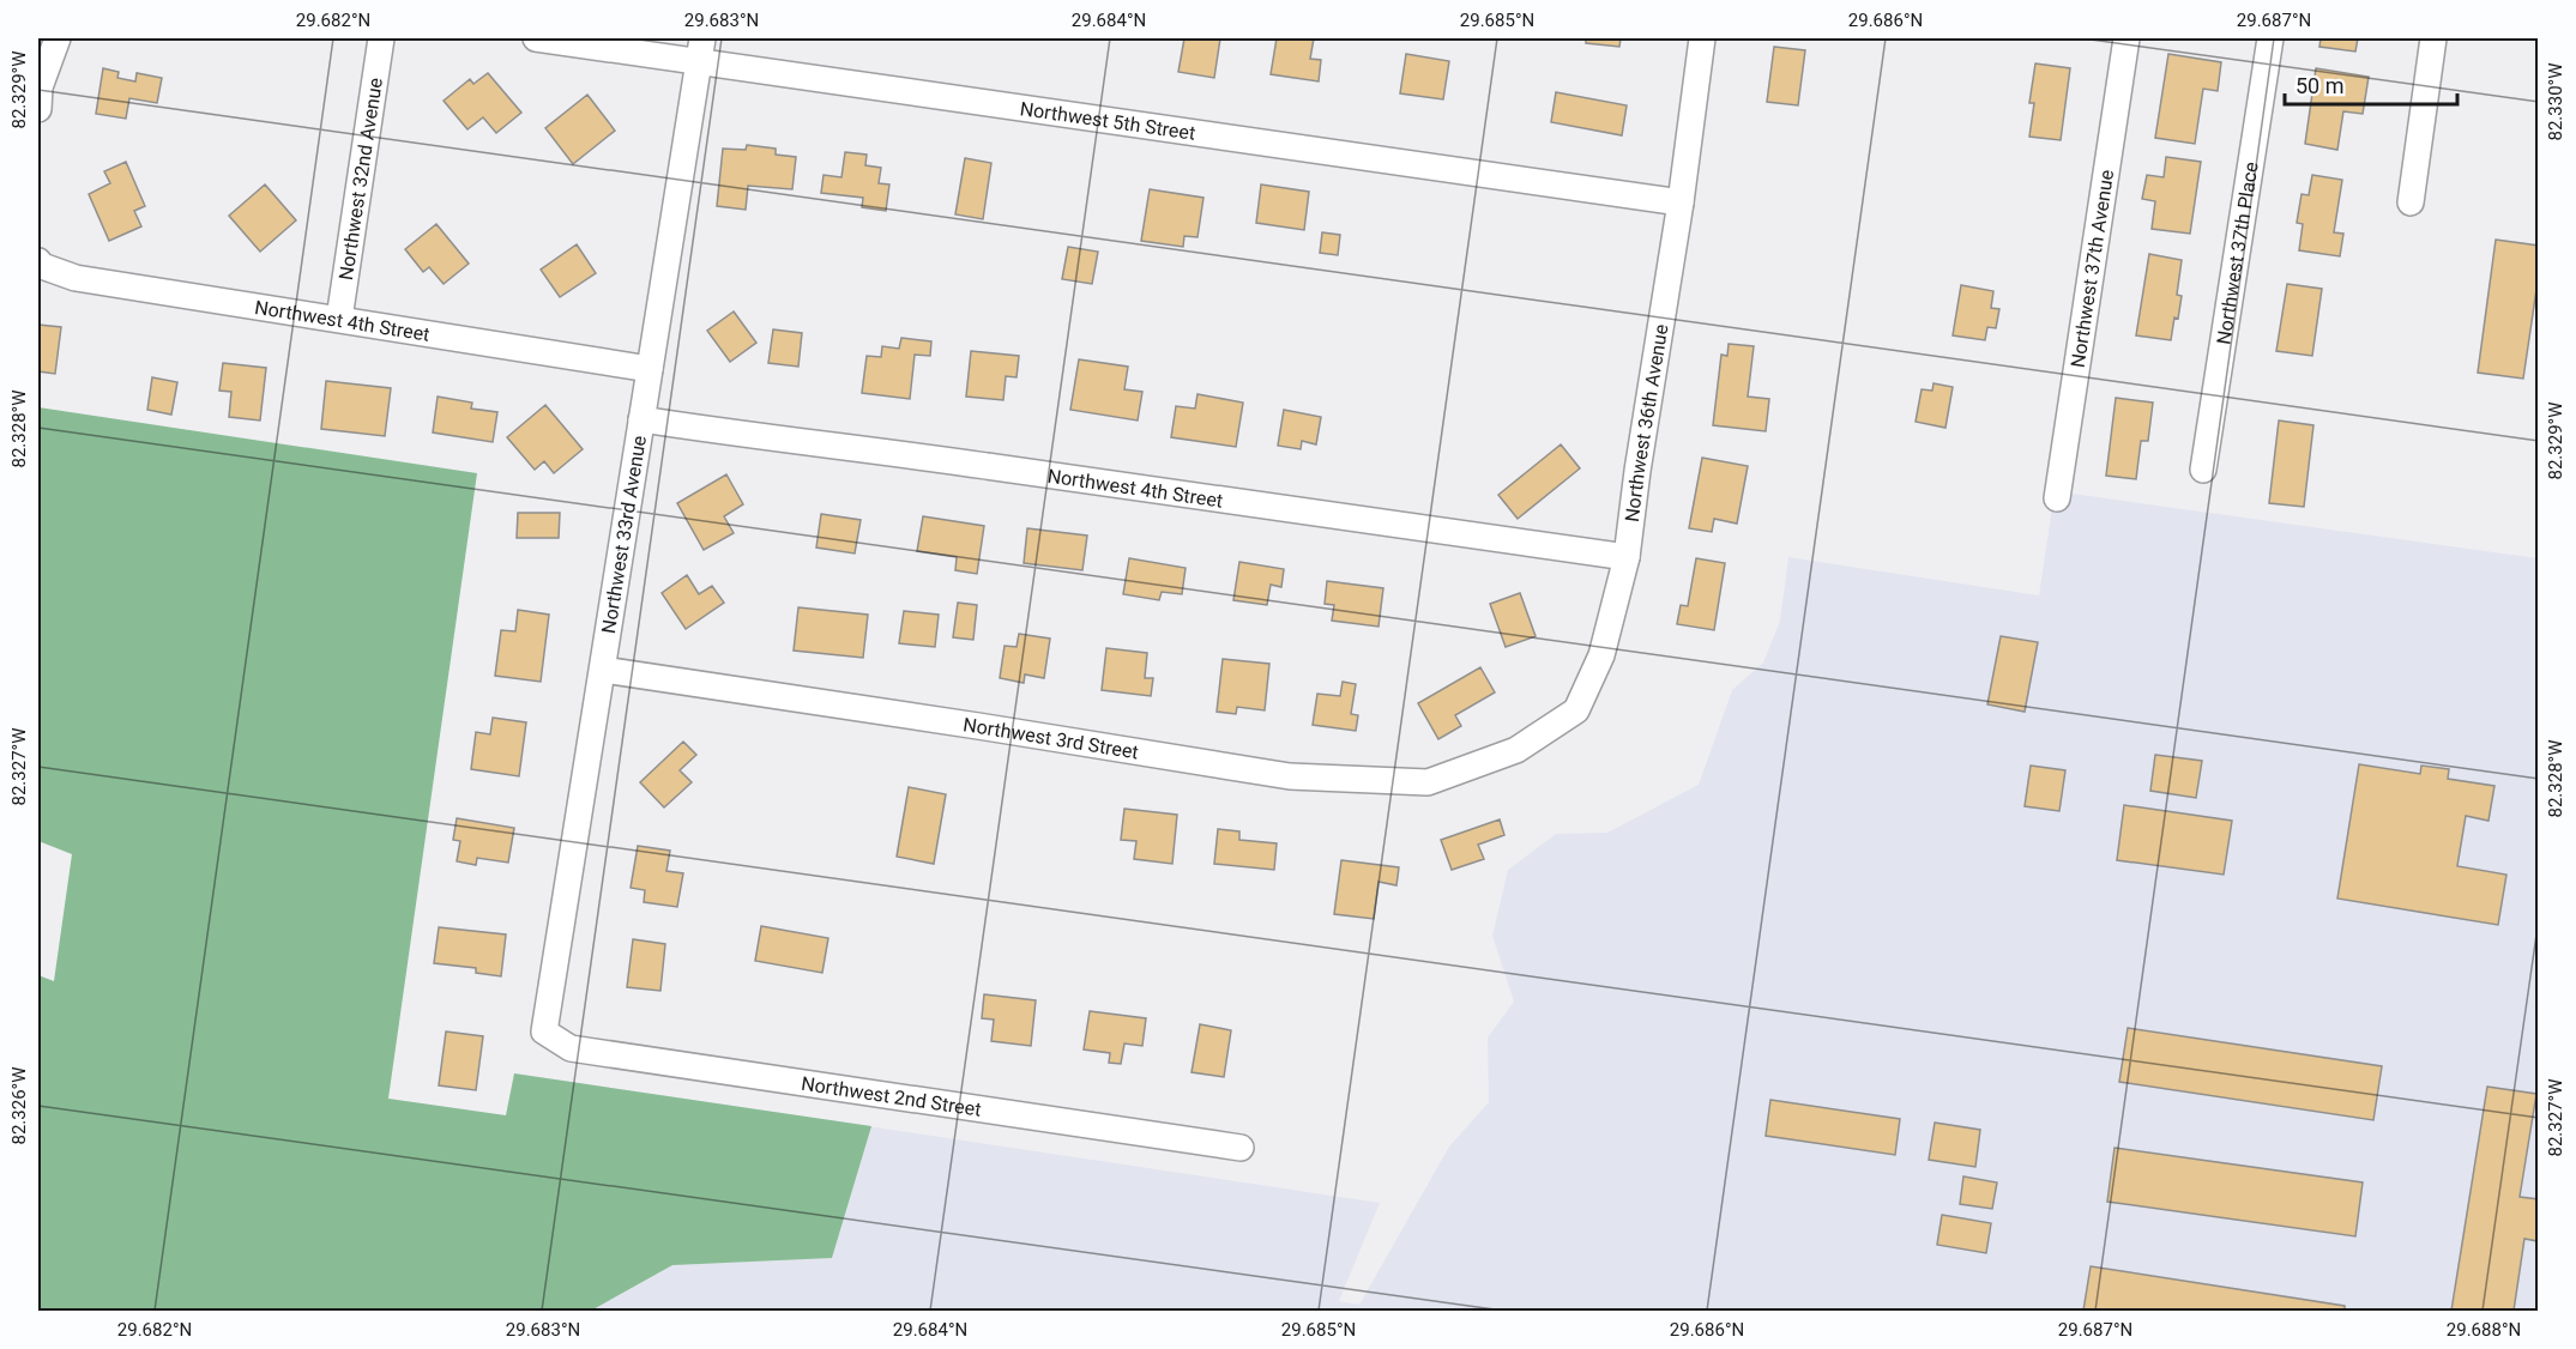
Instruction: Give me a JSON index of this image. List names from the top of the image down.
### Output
{
  "streets": {
    "street": [
      "Northwest 5th Street",
      "Northwest 32nd Avenue",
      "Northwest 37th Place",
      "Northwest 37th Avenue",
      "Northwest 4th Street",
      "Northwest 36th Avenue",
      "Northwest 33rd Avenue",
      "Northwest 3rd Street",
      "Northwest 2nd Street"
    ]
  },
  "crossings": [
    ["Northwest 5th Street", "Northwest 36th Avenue"],
    ["Northwest 5th Street", "Northwest 33rd Avenue"],
    ["Northwest 32nd Avenue", "Northwest 4th Street"],
    ["Northwest 4th Street", "Northwest 36th Avenue"],
    ["Northwest 4th Street", "Northwest 33rd Avenue"],
    ["Northwest 36th Avenue", "Northwest 3rd Street"],
    ["Northwest 33rd Avenue", "Northwest 3rd Street"],
    ["Northwest 33rd Avenue", "Northwest 2nd Street"]
  ],
  "scale_bar": "50 m",
  "coordinates": [
    "29.682°N",
    "29.683°N",
    "29.684°N",
    "29.685°N",
    "29.686°N",
    "29.687°N",
    "82.329°W",
    "82.330°W",
    "82.328°W",
    "82.327°W",
    "82.326°W",
    "29.688°N"
  ]
}
